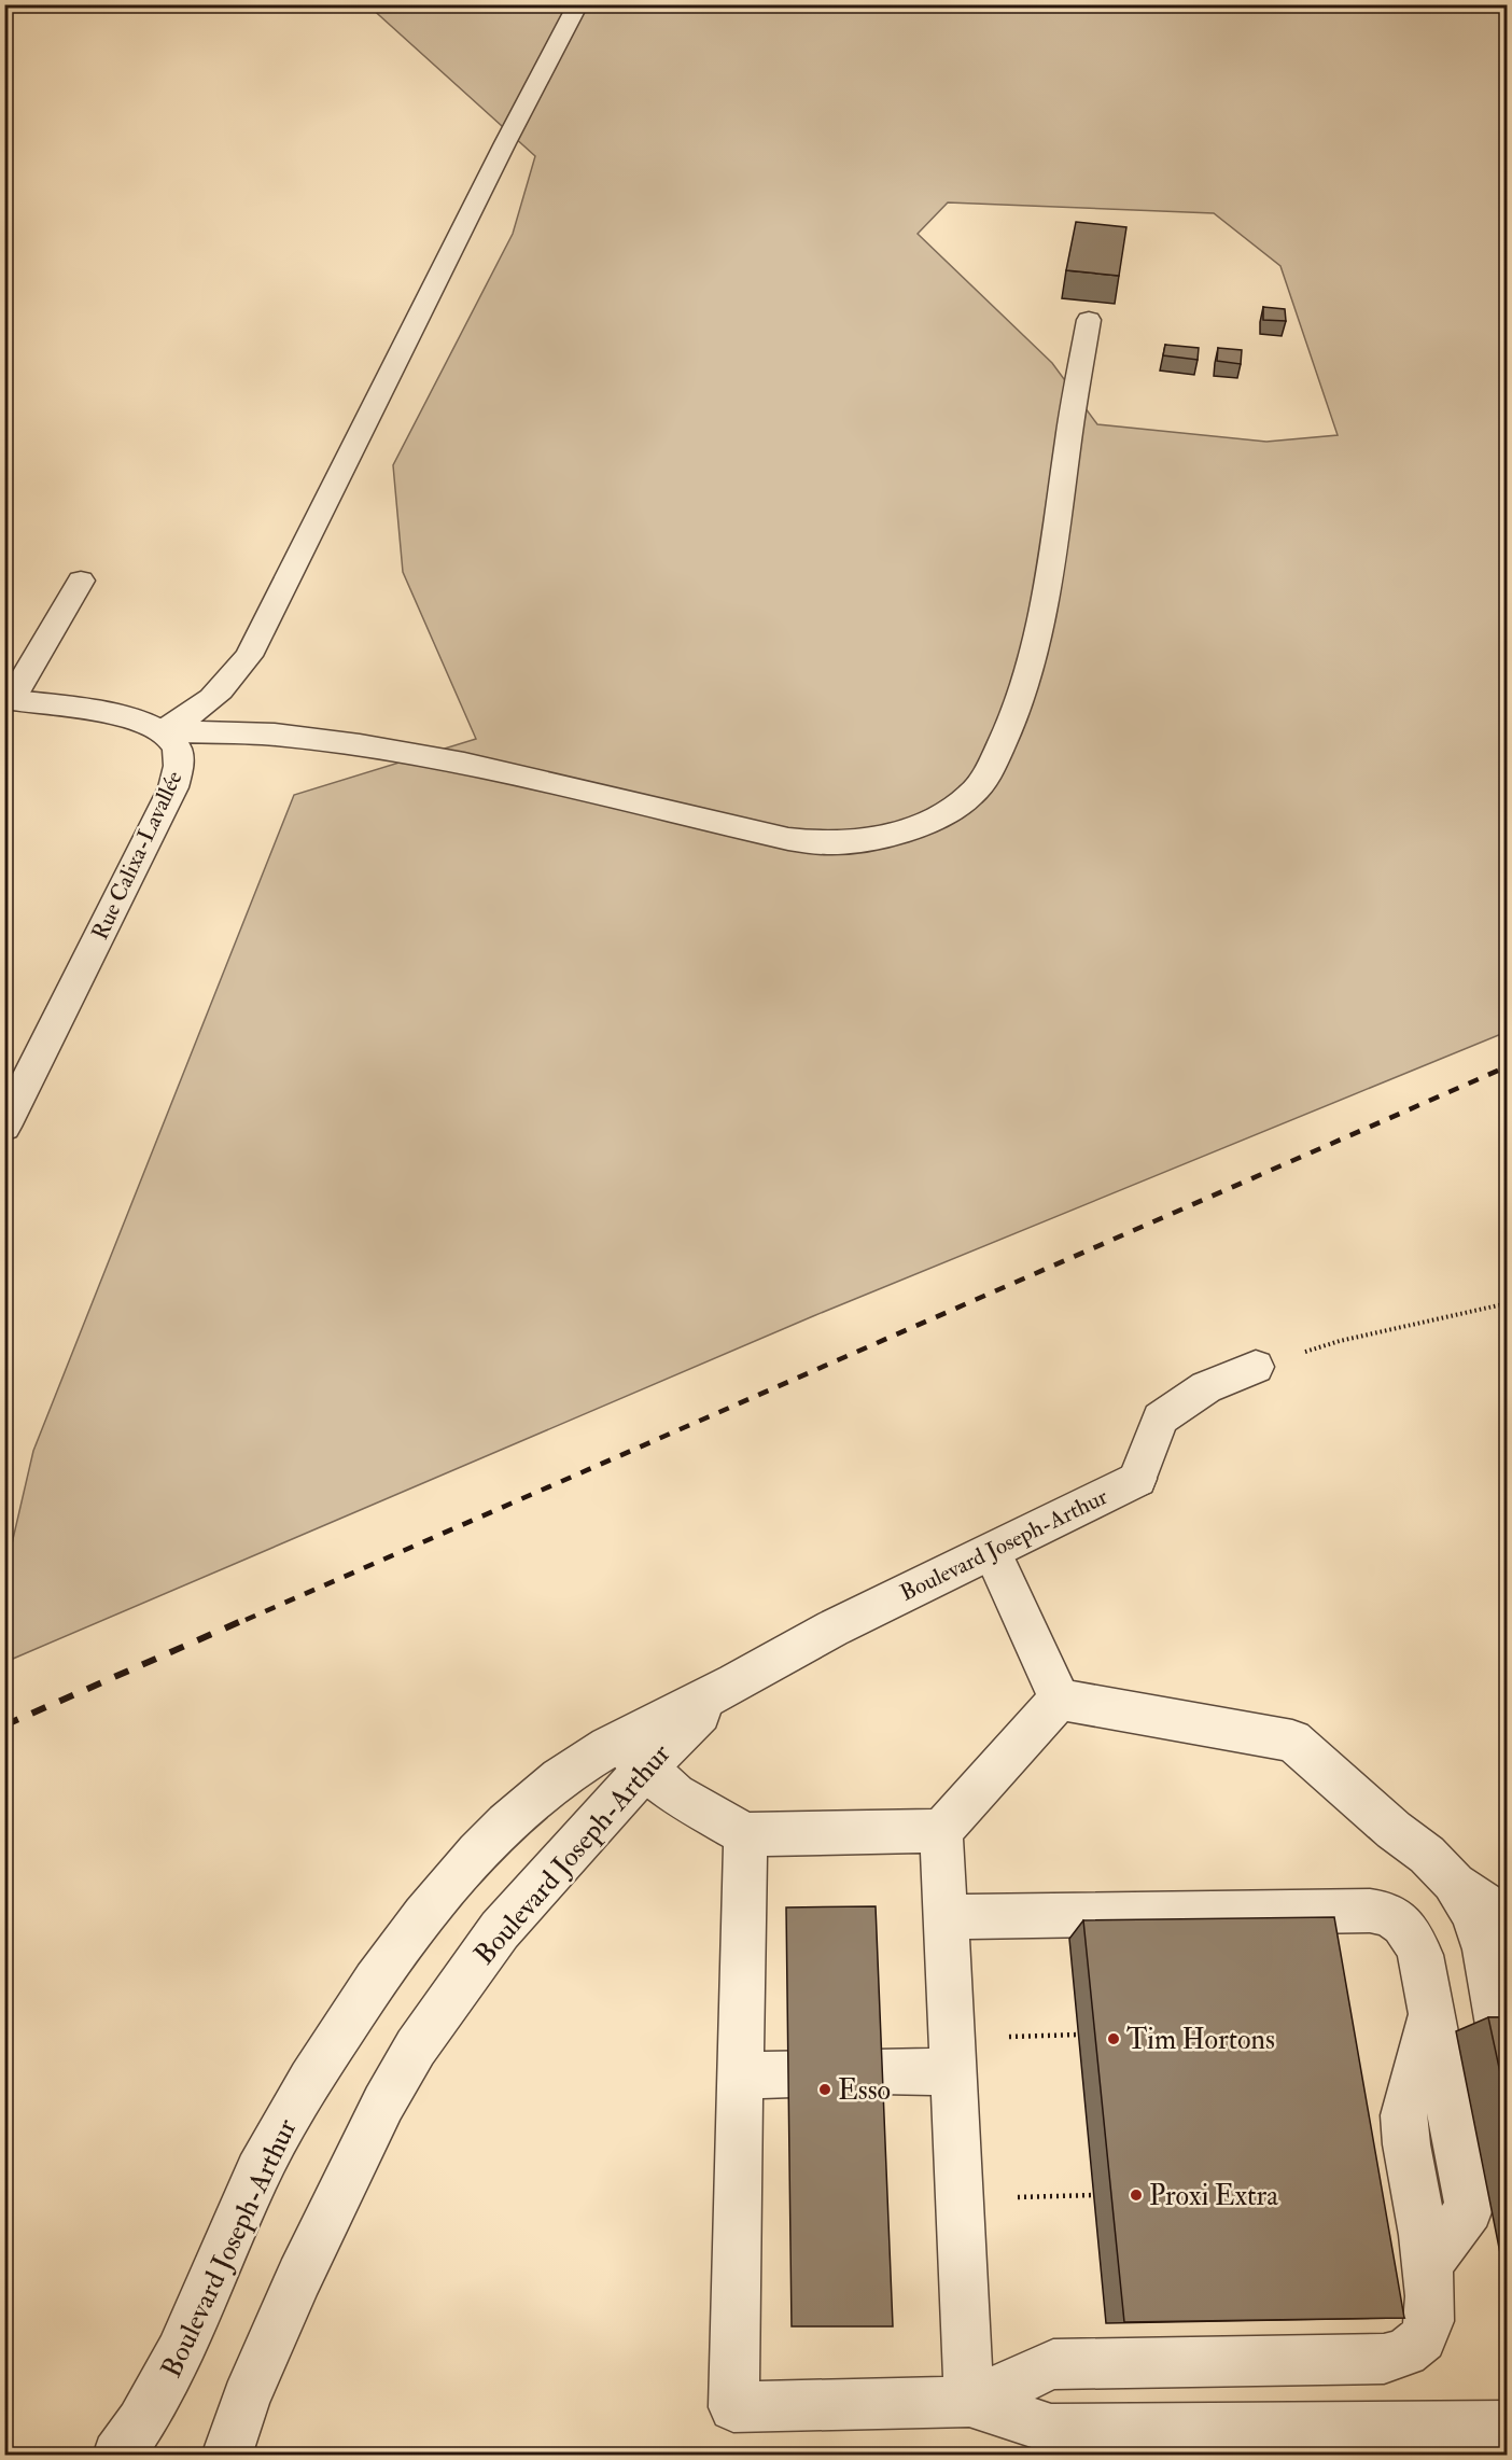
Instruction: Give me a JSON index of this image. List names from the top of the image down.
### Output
{
  "streets": {
    "street": ["Rue Calixa-Lavallée", "Boulevard Joseph-Arthur"]
  },
  "places": ["Tim Hortons", "Esso", "Proxi Extra"]
}
